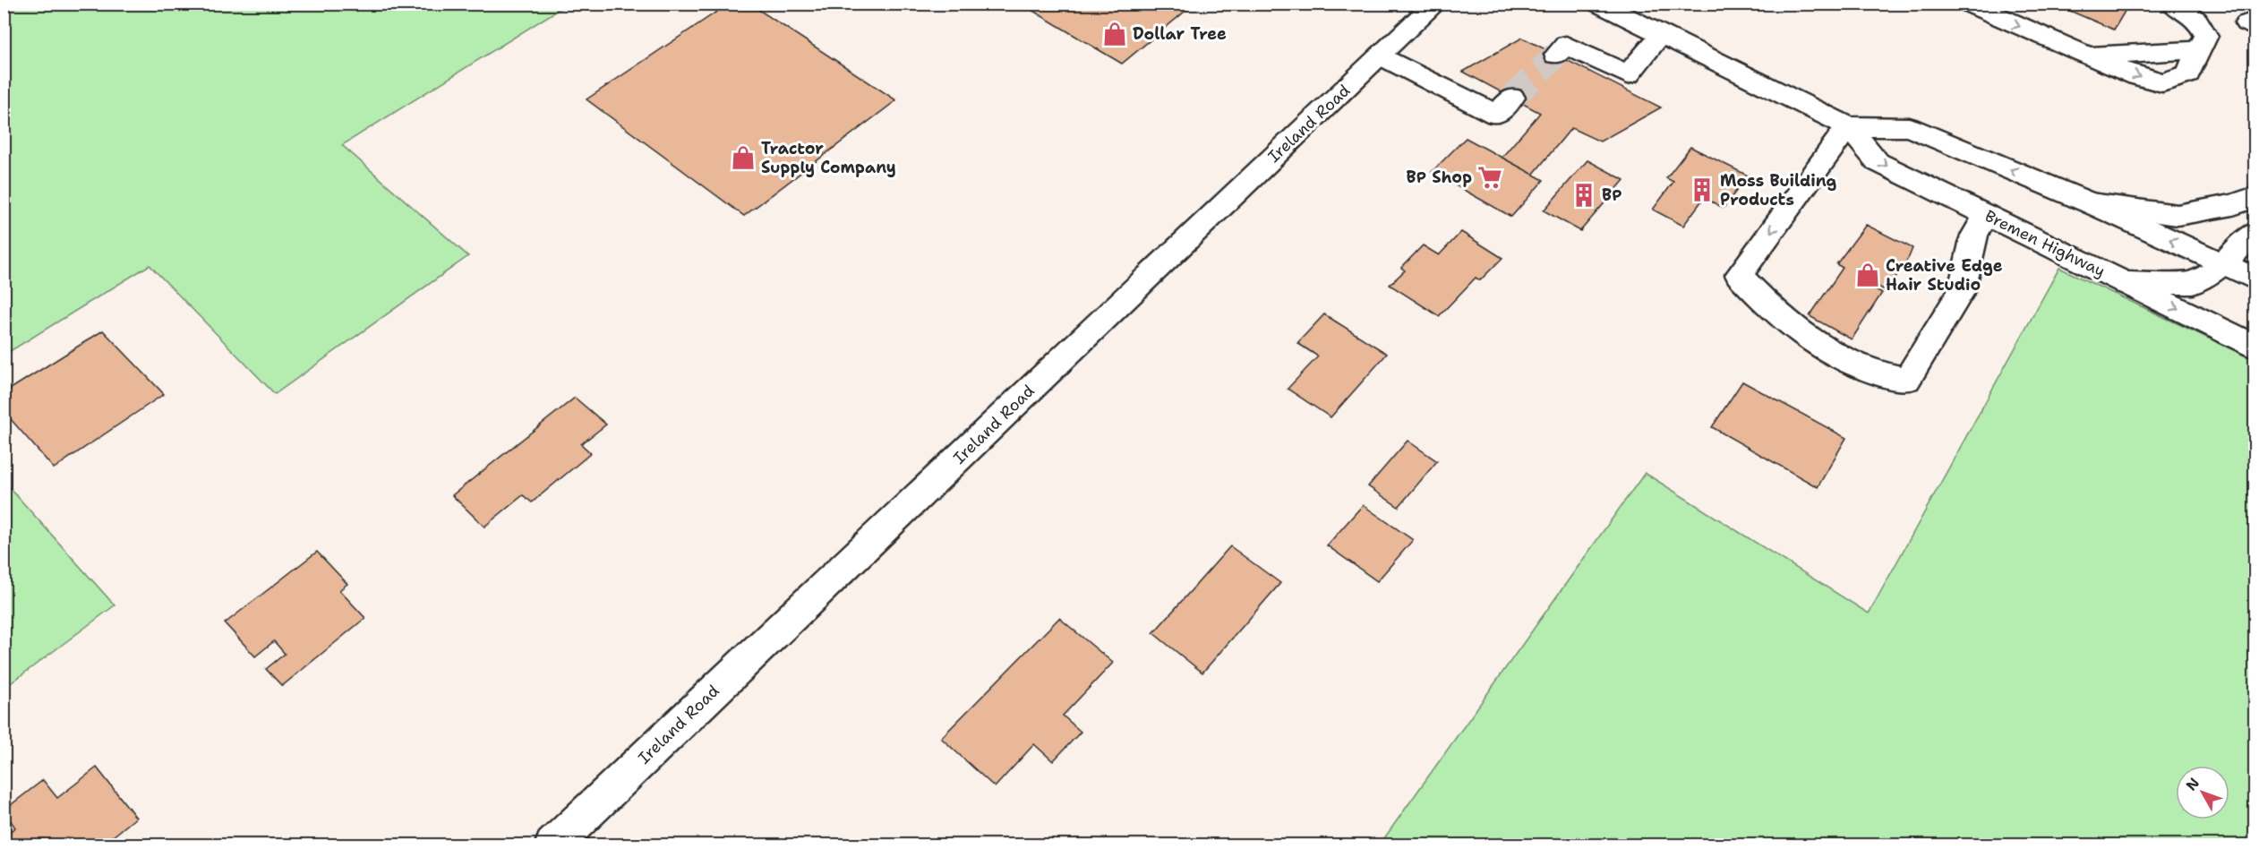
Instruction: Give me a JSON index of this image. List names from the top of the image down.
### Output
{
  "streets": {
    "main road": ["Ireland Road", "Bremen Highway"]
  },
  "places": {
    "shop": ["Dollar Tree", "Tractor Supply Company", "Creative Edge Hair Studio"],
    "supermarket": ["BP Shop"],
    "building": ["Moss Building Products", "BP"]
  },
  "north": "top left"
}
